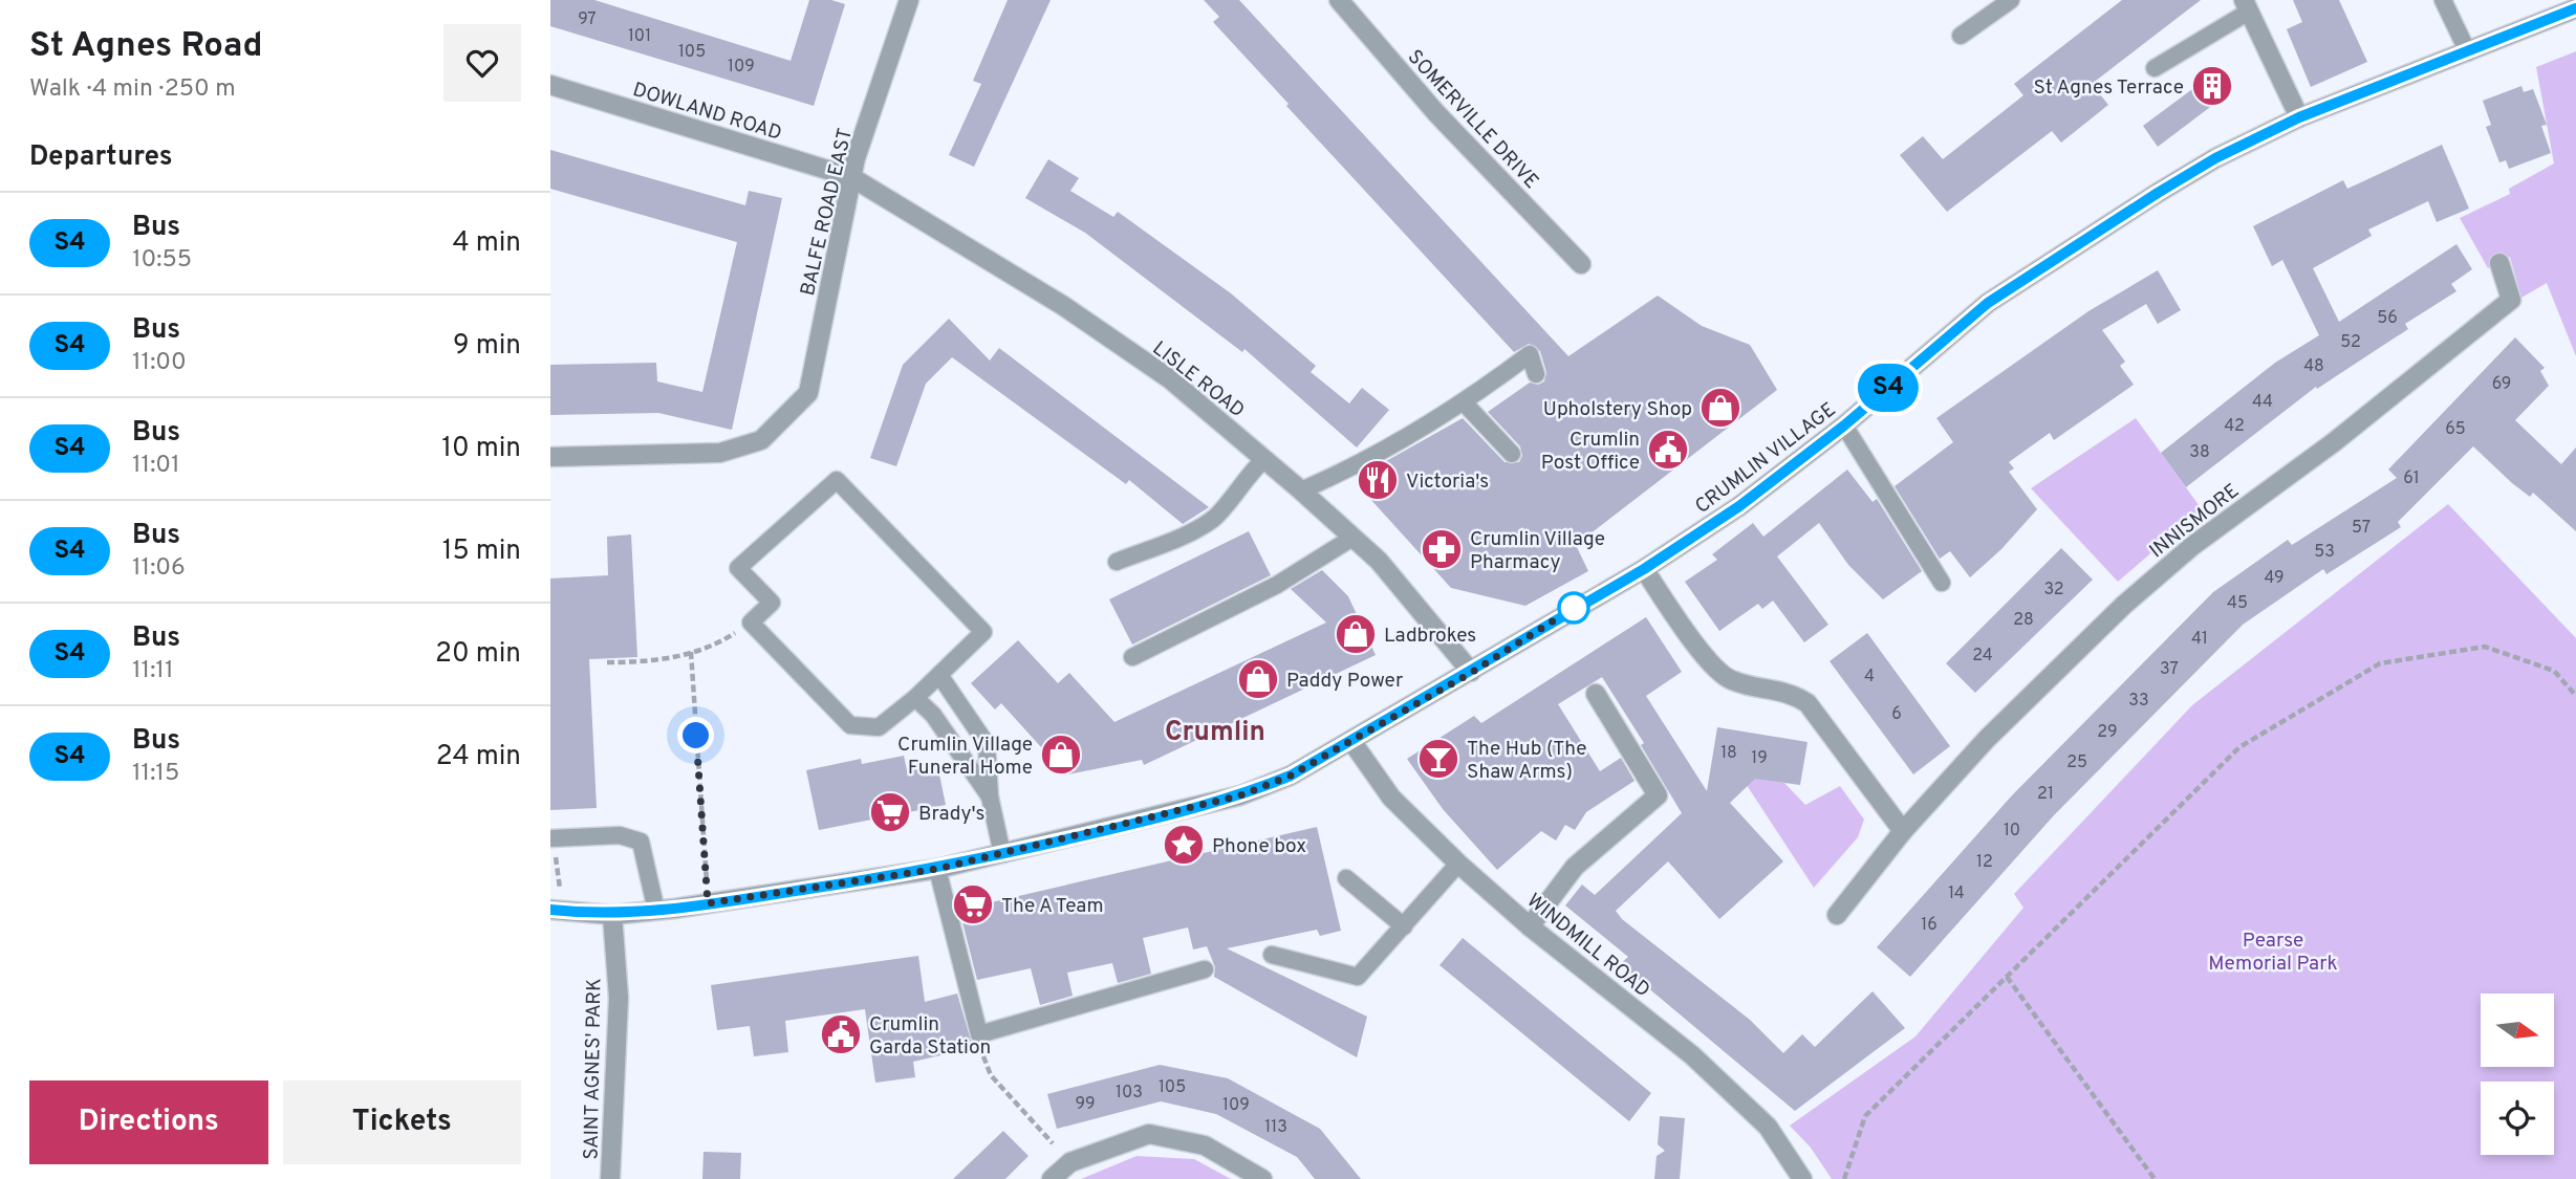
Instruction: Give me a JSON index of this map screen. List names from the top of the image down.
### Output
{
  "streets": {
    "street": [
      "DOWLAND ROAD",
      "SOMERVILLE DRIVE",
      "BALFE ROAD EAST",
      "LISLE ROAD",
      "CRUMLIN VILLAGE",
      "INNISMORE",
      "WINDMILL ROAD",
      "SAINT AGNES' PARK"
    ]
  },
  "crossings": [
    ["DOWLAND ROAD", "BALFE ROAD EAST"],
    ["DOWLAND ROAD", "LISLE ROAD"],
    ["BALFE ROAD EAST", "LISLE ROAD"],
    ["LISLE ROAD", "CRUMLIN VILLAGE"],
    ["CRUMLIN VILLAGE", "WINDMILL ROAD"],
    ["CRUMLIN VILLAGE", "SAINT AGNES' PARK"]
  ],
  "districts": ["Crumlin"],
  "parks": ["Pearse Memorial Park"],
  "places": {
    "building": ["St Agnes Terrace"],
    "shop": [
      "Upholstery Shop",
      "Ladbrokes",
      "Paddy Power",
      "Crumlin Village Funeral Home"
    ],
    "public building": ["Crumlin Post Office", "Crumlin Garda Station"],
    "restaurant": ["Victoria's"],
    "pharmacy": ["Crumlin Village Pharmacy"],
    "bar": ["The Hub (The Shaw Arms)"],
    "supermarket": ["Brady's", "The A Team"],
    "place": ["Phone box"]
  },
  "lines": ["bus line S4"],
  "house_numbers": [
    "97",
    "101",
    "105",
    "109",
    "56",
    "52",
    "48",
    "69",
    "44",
    "42",
    "65",
    "38",
    "61",
    "57",
    "53",
    "49",
    "32",
    "45",
    "28",
    "41",
    "24",
    "37",
    "4",
    "33",
    "6",
    "29",
    "18",
    "19",
    "25",
    "21",
    "10",
    "12",
    "14",
    "16",
    "105",
    "103",
    "99",
    "109",
    "113"
  ],
  "north": "right",
  "page": {
    "heading": [
      ["St Agnes Road", "Walk · 4 min · 250 m"],
      "Departures"
    ],
    "on_map": "S4",
    "list": [
      {
        "mark": "S4",
        "name": "Bus",
        "note": "10:55",
        "value": "4 min"
      },
      {
        "mark": "S4",
        "name": "Bus",
        "note": "11:00",
        "value": "9 min"
      },
      {
        "mark": "S4",
        "name": "Bus",
        "note": "11:01",
        "value": "10 min"
      },
      {
        "mark": "S4",
        "name": "Bus",
        "note": "11:06",
        "value": "15 min"
      },
      {
        "mark": "S4",
        "name": "Bus",
        "note": "11:11",
        "value": "20 min"
      },
      {
        "mark": "S4",
        "name": "Bus",
        "note": "11:15",
        "value": "24 min"
      }
    ],
    "buttons": ["Directions", "Tickets"]
  }
}
